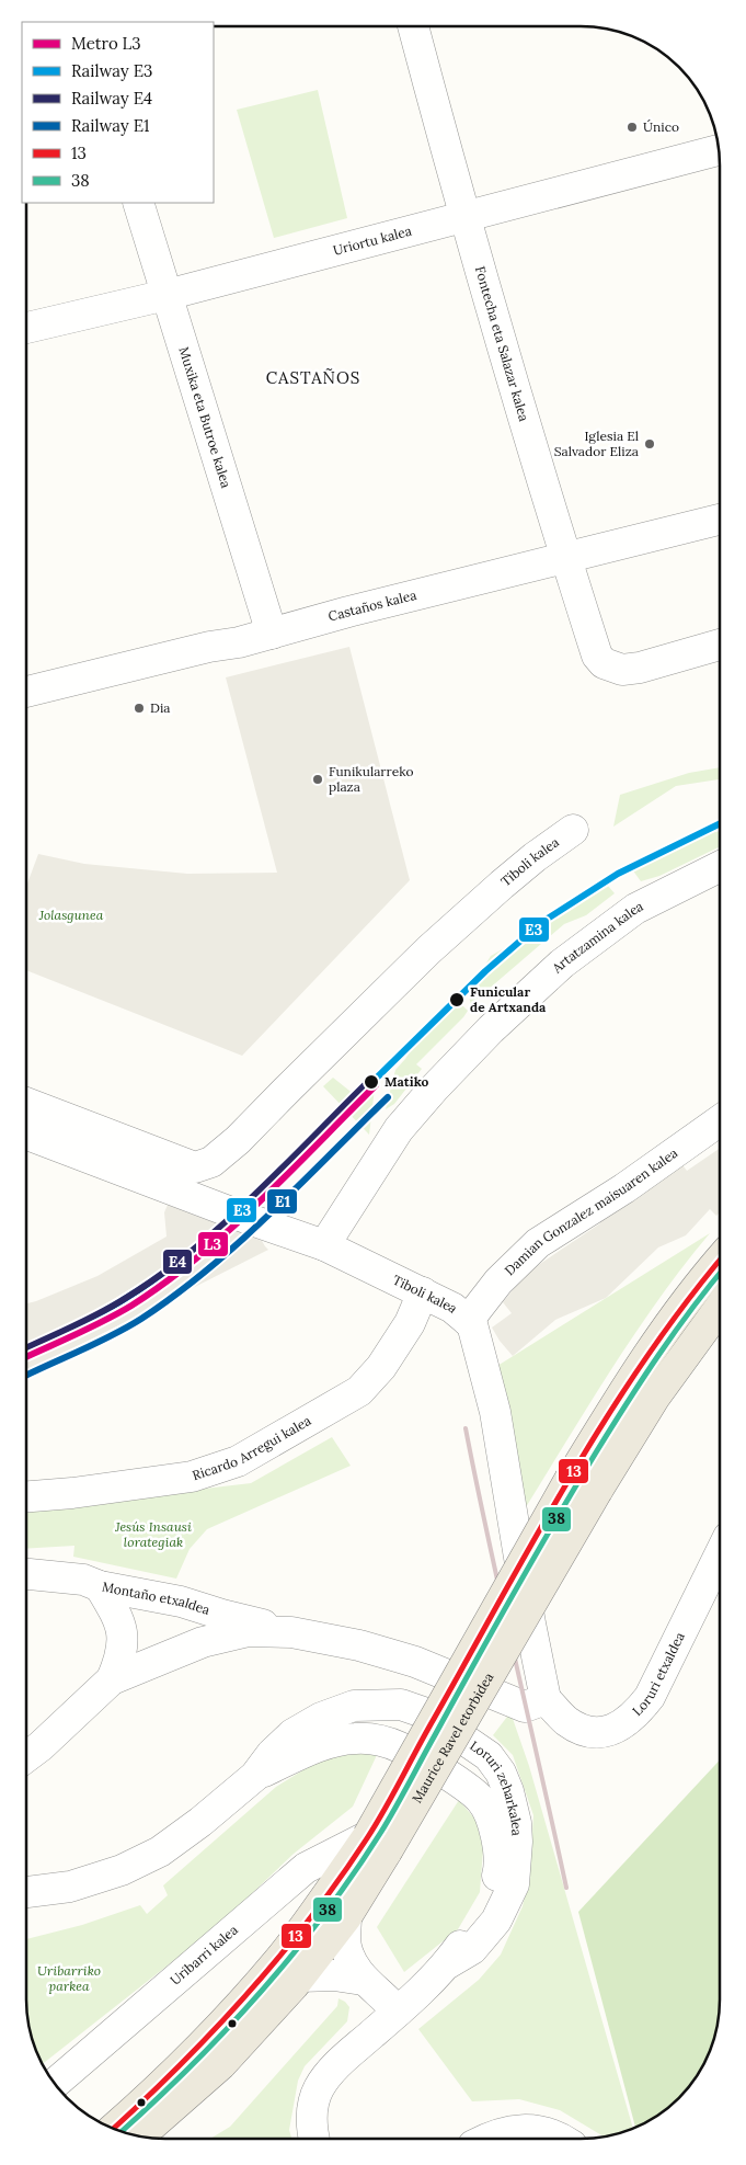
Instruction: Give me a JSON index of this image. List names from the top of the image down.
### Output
{
  "streets": {
    "main road": ["Maurice Ravel etorbidea"],
    "street": [
      "Uriortu kalea",
      "Fontecha eta Salazar kalea",
      "Muxika eta Butroe kalea",
      "Castaños kalea",
      "Tiboli kalea",
      "Artatzamina kalea",
      "Damian Gonzalez maisuaren kalea",
      "Ricardo Arregui kalea",
      "Montaño etxaldea",
      "Loruri etxaldea",
      "Loruri zeharkalea",
      "Uribarri kalea"
    ]
  },
  "crossings": [
    ["Uriortu kalea", "Fontecha eta Salazar kalea"],
    ["Uriortu kalea", "Muxika eta Butroe kalea"],
    ["Fontecha eta Salazar kalea", "Castaños kalea"],
    ["Muxika eta Butroe kalea", "Castaños kalea"],
    ["Tiboli kalea", "Artatzamina kalea"],
    ["Tiboli kalea", "Damian Gonzalez maisuaren kalea"],
    ["Tiboli kalea", "Ricardo Arregui kalea"],
    ["Tiboli kalea", "Loruri etxaldea"],
    ["Maurice Ravel etorbidea", "Uribarri kalea"]
  ],
  "districts": ["CASTAÑOS"],
  "parks": ["Jolasgunea", "Jesús Insausi lorategiak", "Uribarriko parkea"],
  "places": [
    "Único",
    "Iglesia El Salvador Eliza",
    "Dia",
    "Funikularreko plaza",
    "Funicular de Artxanda",
    "Matiko"
  ],
  "lines": [
    "rail line E3",
    "rail line E4",
    "metro line L3",
    "rail line E1",
    "transit line 13",
    "transit line 38"
  ],
  "legend": [
    "Metro L3",
    "Railway E3",
    "Railway E4",
    "Railway E1",
    "13",
    "38"
  ]
}
